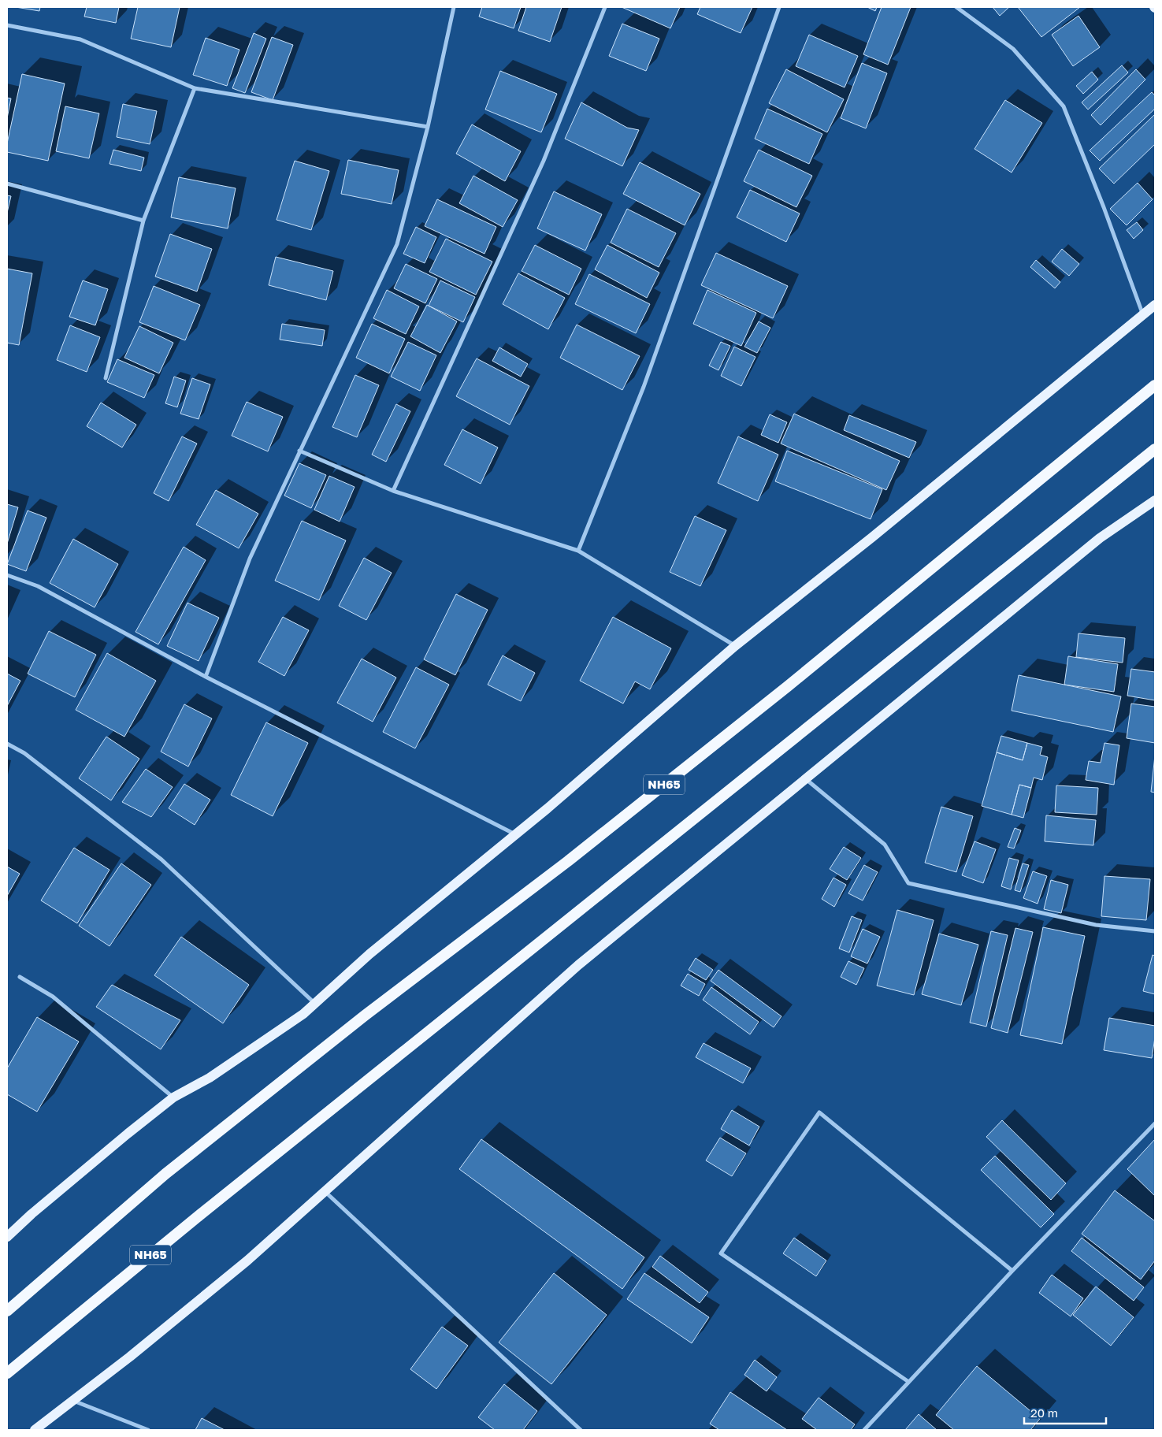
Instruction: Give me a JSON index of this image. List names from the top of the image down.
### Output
{
  "streets": {
    "highway": ["NH65"]
  },
  "scale_bar": "20 m"
}
